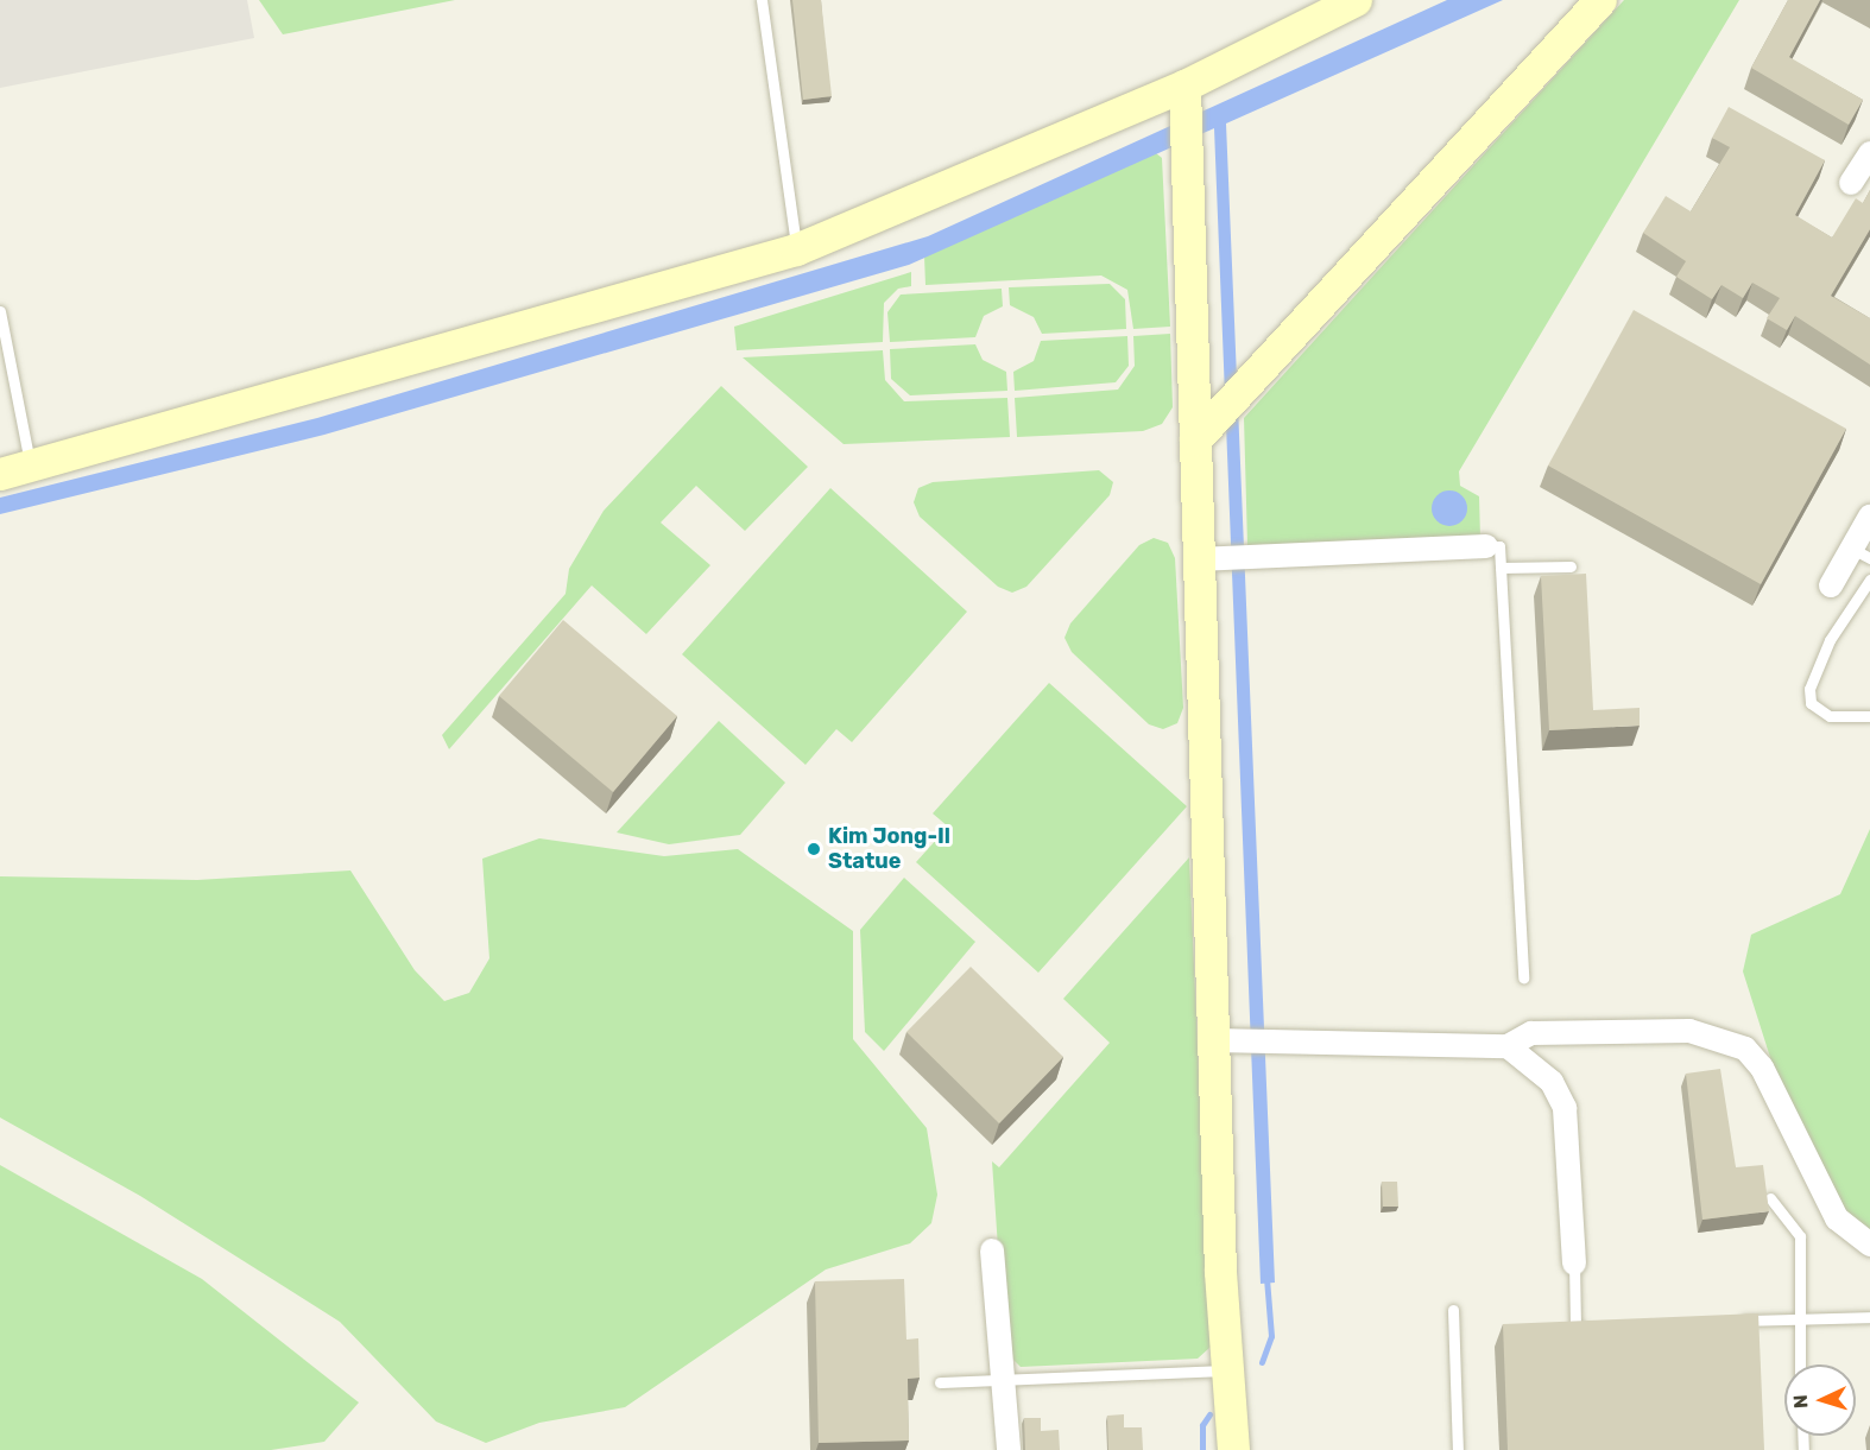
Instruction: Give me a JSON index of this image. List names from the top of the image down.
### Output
{
  "places": ["Kim Jong-Il Statue"],
  "north": "left"
}
